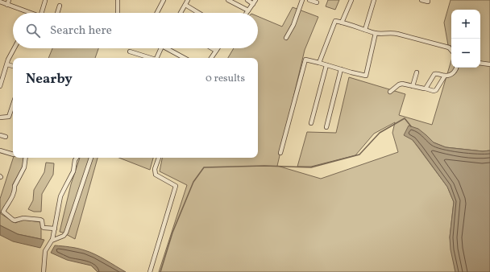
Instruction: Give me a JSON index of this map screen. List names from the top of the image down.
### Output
{
  "page": {
    "map_buttons": ["+", "−"],
    "search": "Search here",
    "heading": ["Nearby", "0 results"]
  }
}
